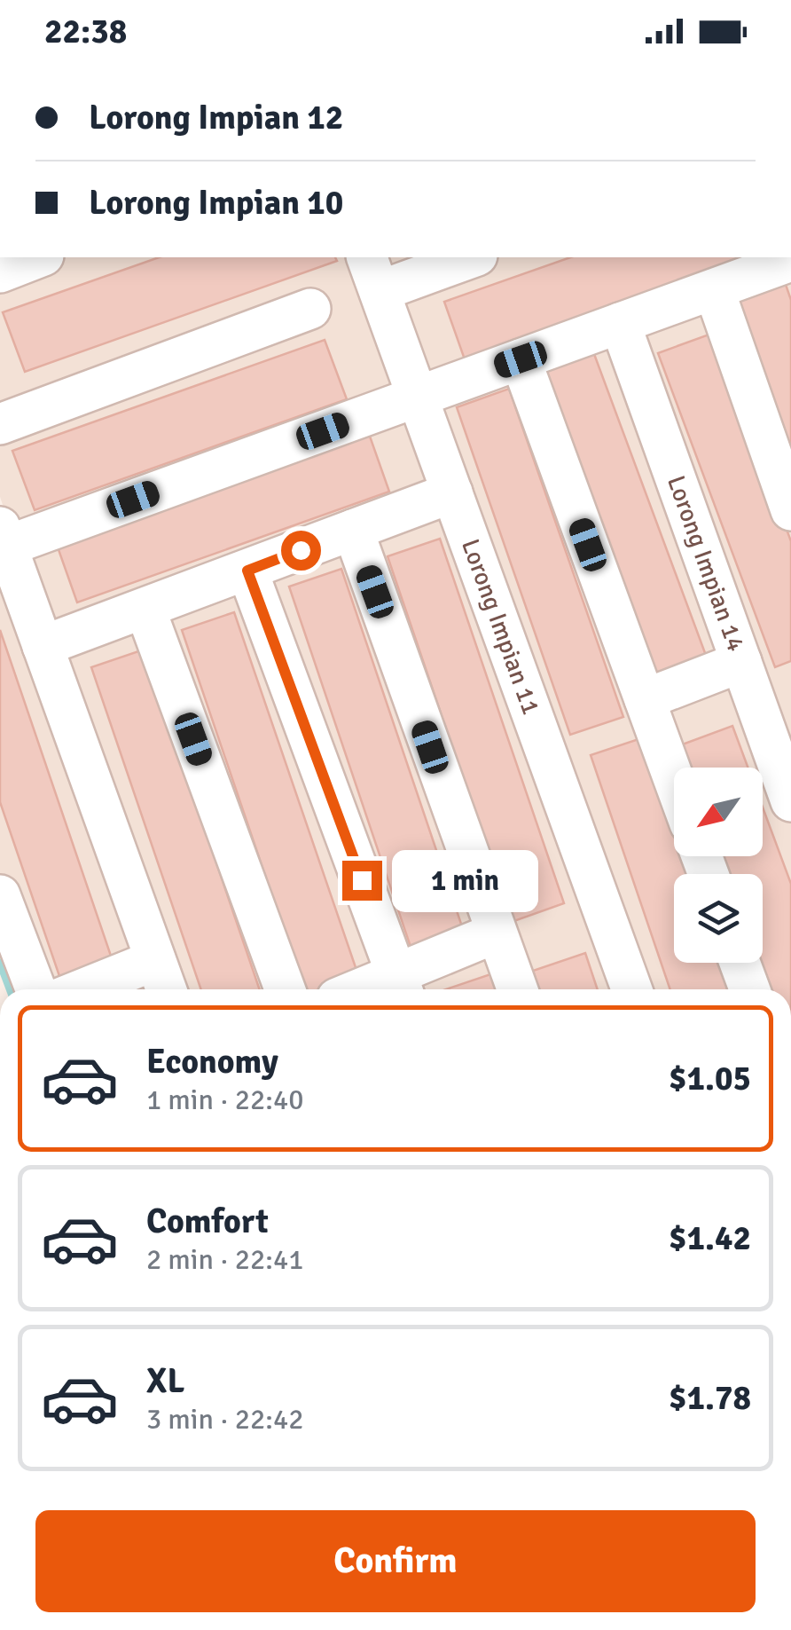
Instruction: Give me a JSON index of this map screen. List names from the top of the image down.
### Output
{
  "streets": {
    "street": ["Lorong Impian 14", "Lorong Impian 11"]
  },
  "north": "bottom left",
  "page": {
    "status": "22:38",
    "banner": ["Lorong Impian 12", "Lorong Impian 10"],
    "bubble": "1 min",
    "list": [
      {
        "name": "Economy",
        "note": "1 min · 22:40",
        "value": "$1.05"
      },
      {
        "name": "Comfort",
        "note": "2 min · 22:41",
        "value": "$1.42"
      },
      {
        "name": "XL",
        "note": "3 min · 22:42",
        "value": "$1.78"
      }
    ],
    "buttons": "Confirm"
  }
}
